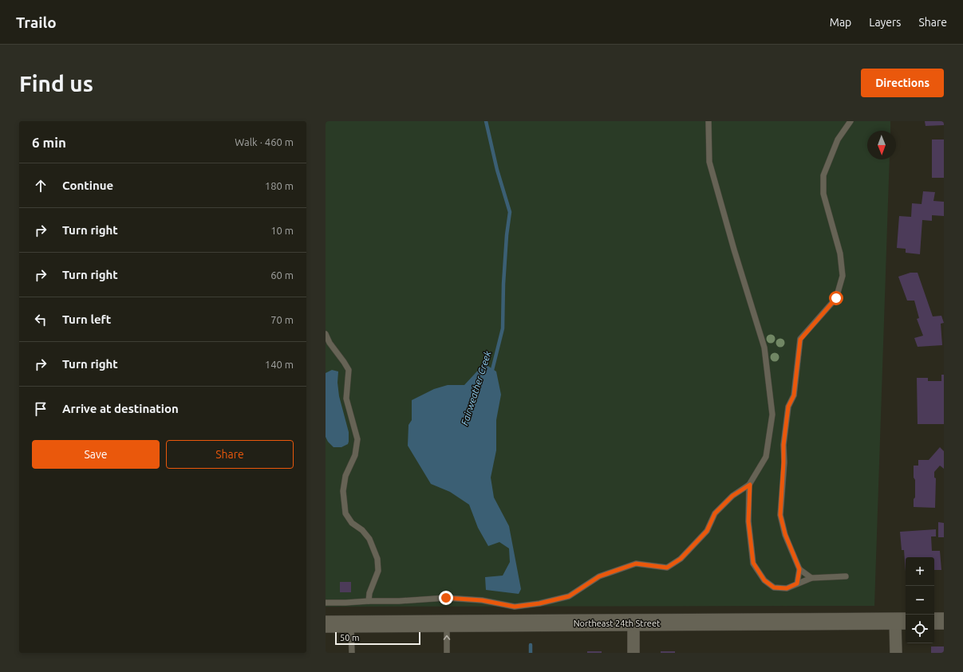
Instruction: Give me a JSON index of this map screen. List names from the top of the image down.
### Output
{
  "streets": {
    "main road": ["Northeast 24th Street"]
  },
  "water": ["Fairweather Creek"],
  "scale_bar": "50 m",
  "north": "bottom",
  "page": {
    "header": "Trailo",
    "nav": ["Map", "Layers", "Share"],
    "buttons": [
      "Directions",
      ["Save", "Share"]
    ],
    "title": "Find us",
    "heading": ["6 min", "Walk · 460 m"],
    "list": [
      ["Continue", "180 m"],
      ["Turn right", "10 m"],
      ["Turn right", "60 m"],
      ["Turn left", "70 m"],
      ["Turn right", "140 m"],
      "Arrive at destination"
    ],
    "map_buttons": ["+", "−"],
    "scale": "50 m"
  }
}
